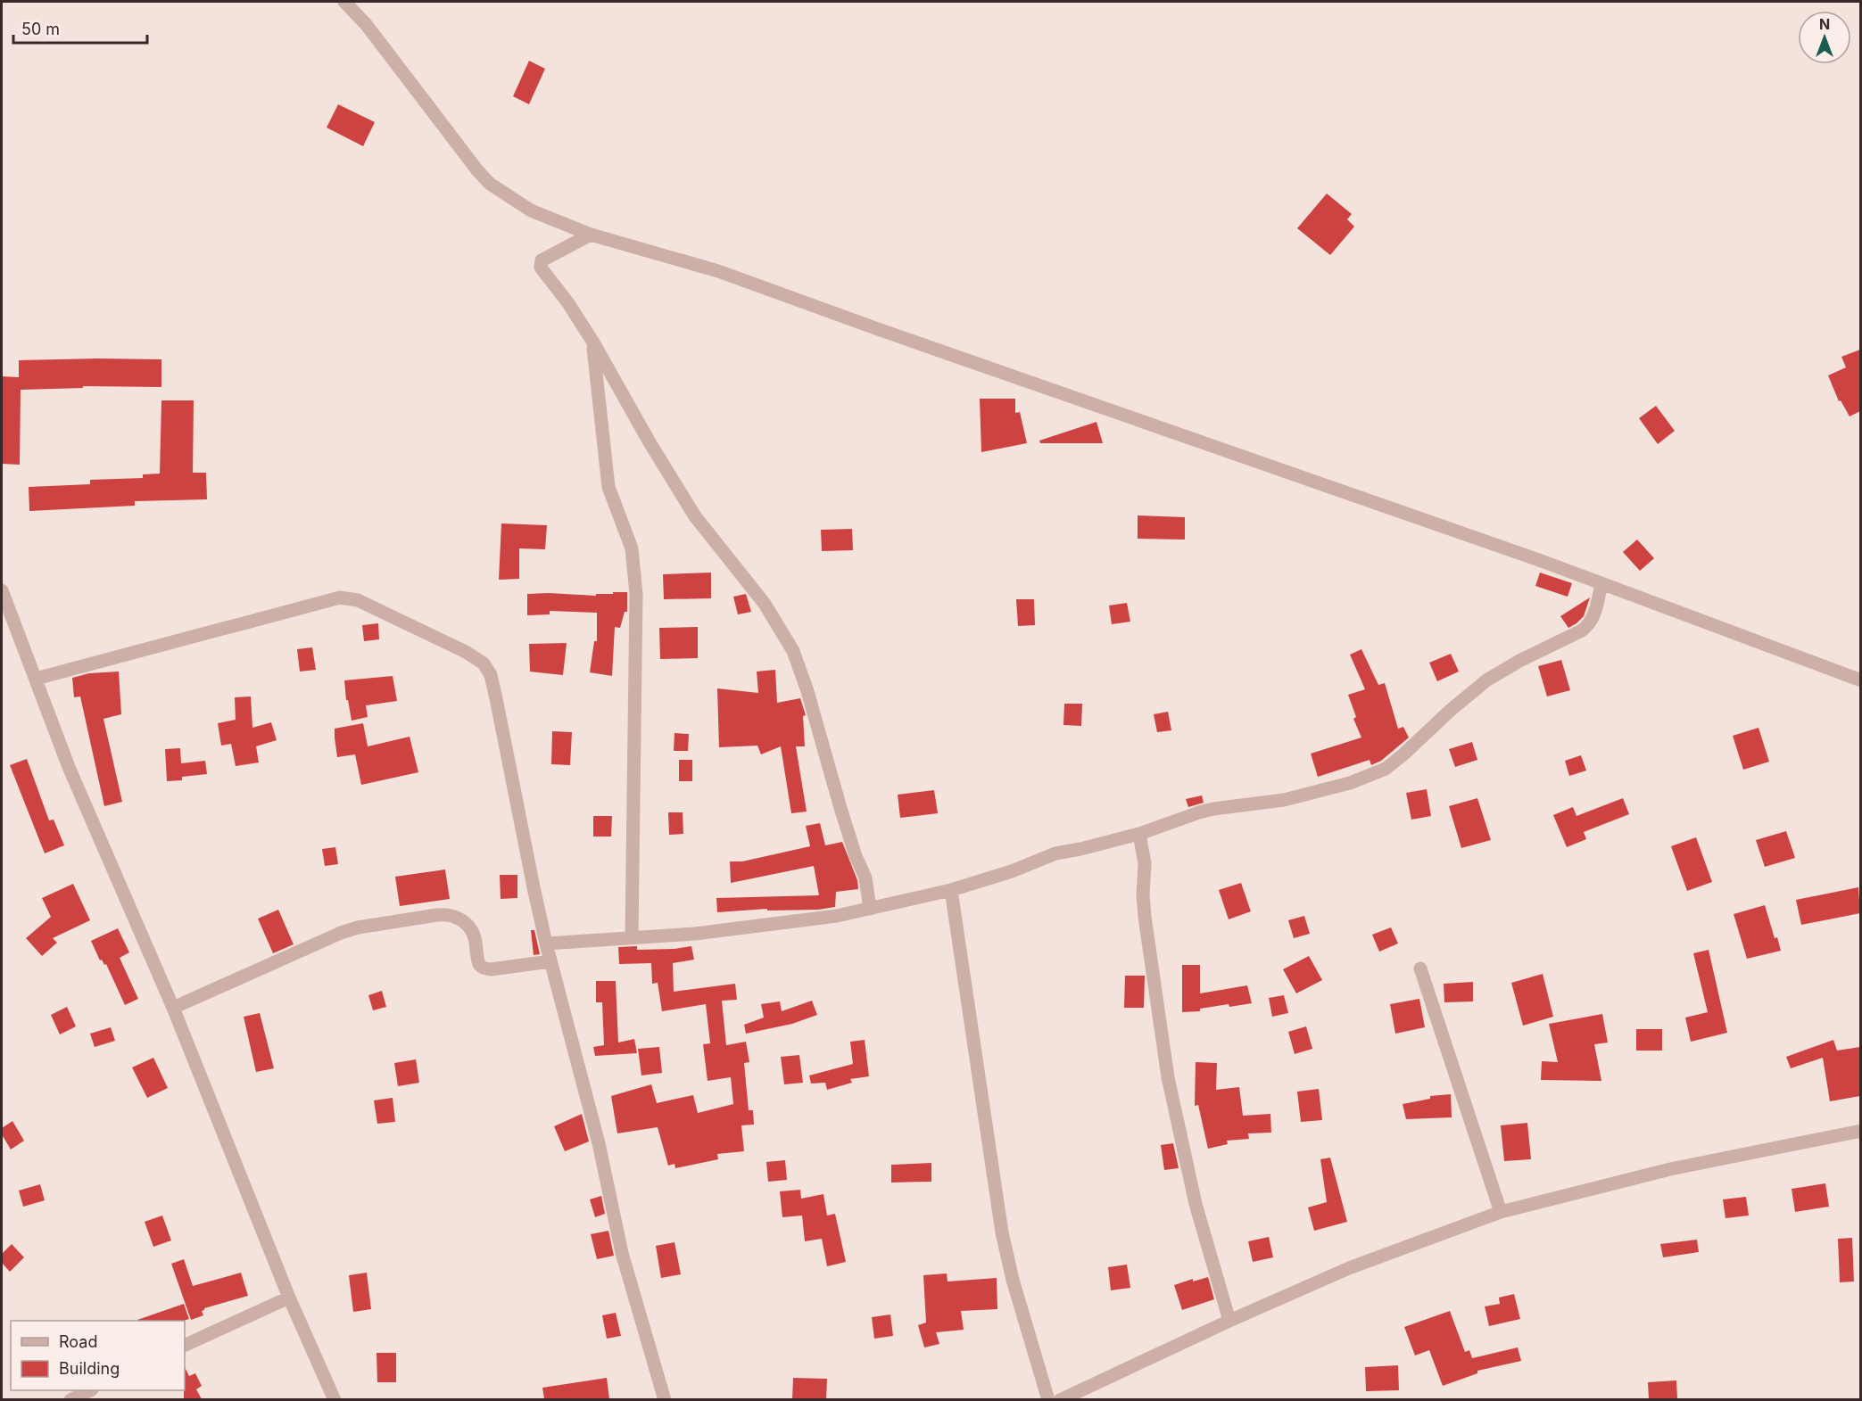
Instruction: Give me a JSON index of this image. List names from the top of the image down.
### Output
{
  "legend": ["Road", "Building"],
  "scale_bar": "50 m",
  "north": "top"
}
